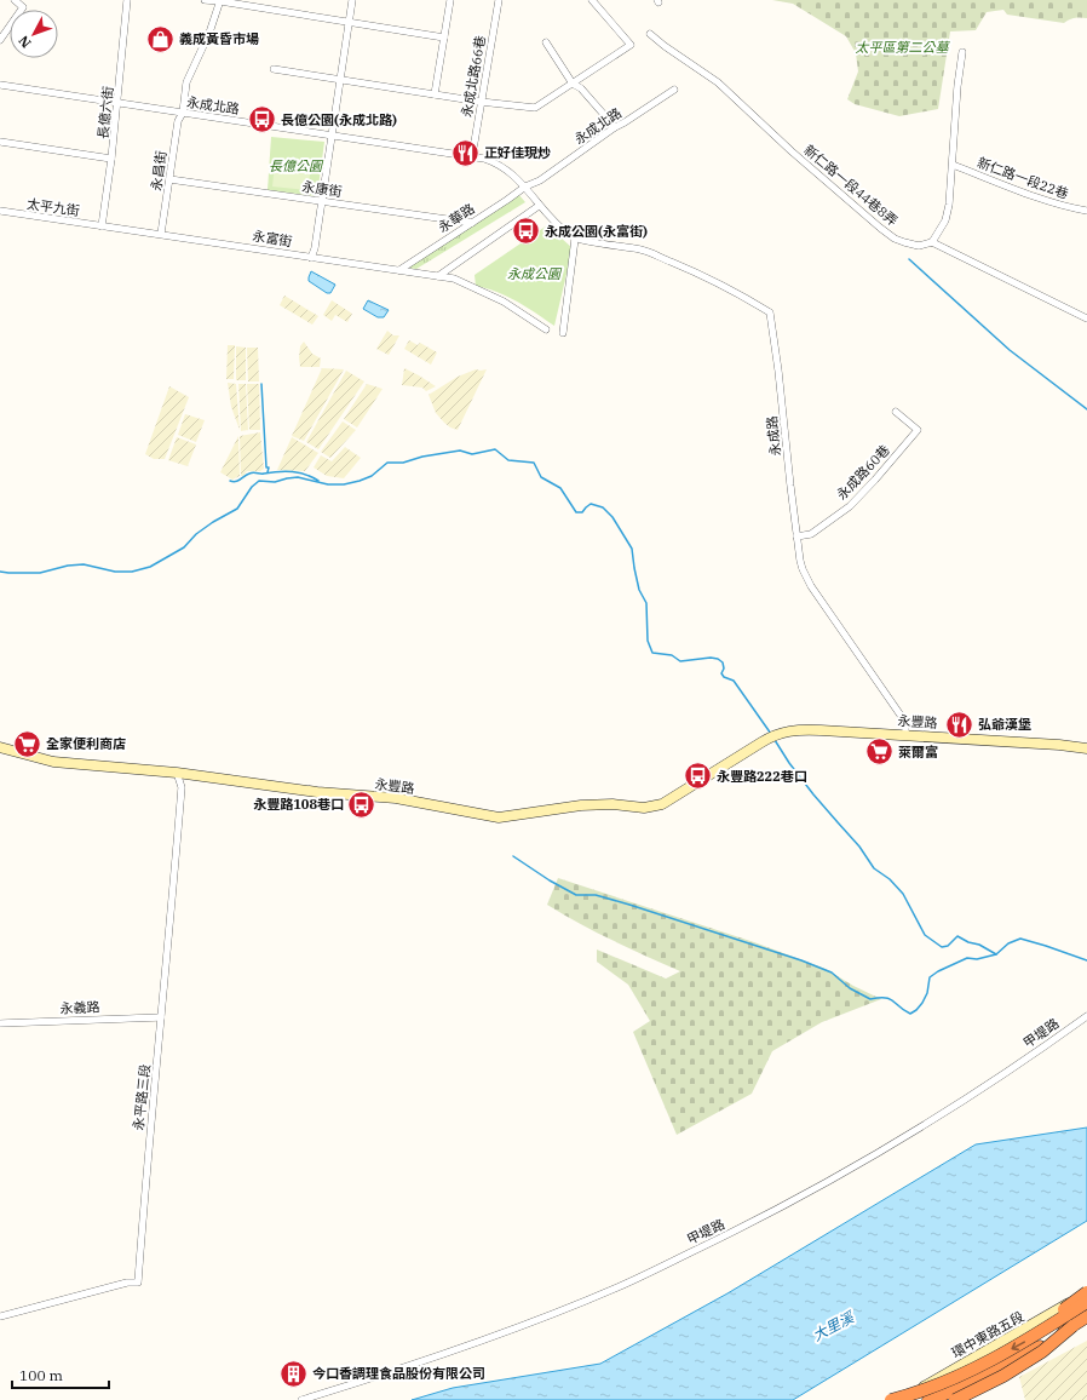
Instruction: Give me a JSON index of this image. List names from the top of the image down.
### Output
{
  "streets": {
    "street": [
      "永成北路66巷",
      "永成北路",
      "長億六街",
      "永昌街",
      "新仁路一段22巷",
      "新仁路一段44巷8弄",
      "永康街",
      "太平九街",
      "永華路",
      "永富街",
      "永成路",
      "永成路60巷",
      "永豐路",
      "永義路",
      "甲堤路",
      "永平路三段",
      "環中東路五段"
    ]
  },
  "crossings": [
    ["永成北路66巷", "永成北路"],
    ["永成北路", "長億六街"],
    ["永成北路", "永昌街"],
    ["永成北路", "永華路"],
    ["長億六街", "太平九街"],
    ["長億六街", "永富街"],
    ["永昌街", "永康街"],
    ["永昌街", "永富街"],
    ["永康街", "永華路"],
    ["太平九街", "永富街"],
    ["永華路", "永富街"],
    ["永成路", "永成路60巷"],
    ["永成路", "永豐路"],
    ["永豐路", "永平路三段"],
    ["永義路", "永平路三段"]
  ],
  "water": ["大里溪"],
  "parks": ["太平區第二公墓", "長億公園", "永成公園"],
  "places": {
    "shop": ["義成黃昏市場"],
    "bus stop": [
      "長億公園(永成北路)",
      "永成公園(永富街)",
      "永豐路222巷口",
      "永豐路108巷口"
    ],
    "restaurant": ["正好佳現炒", "弘爺漢堡"],
    "supermarket": ["全家便利商店", "萊爾富"],
    "building": ["今口香調理食品股份有限公司"]
  },
  "scale_bar": "100 m",
  "north": "bottom left"
}
